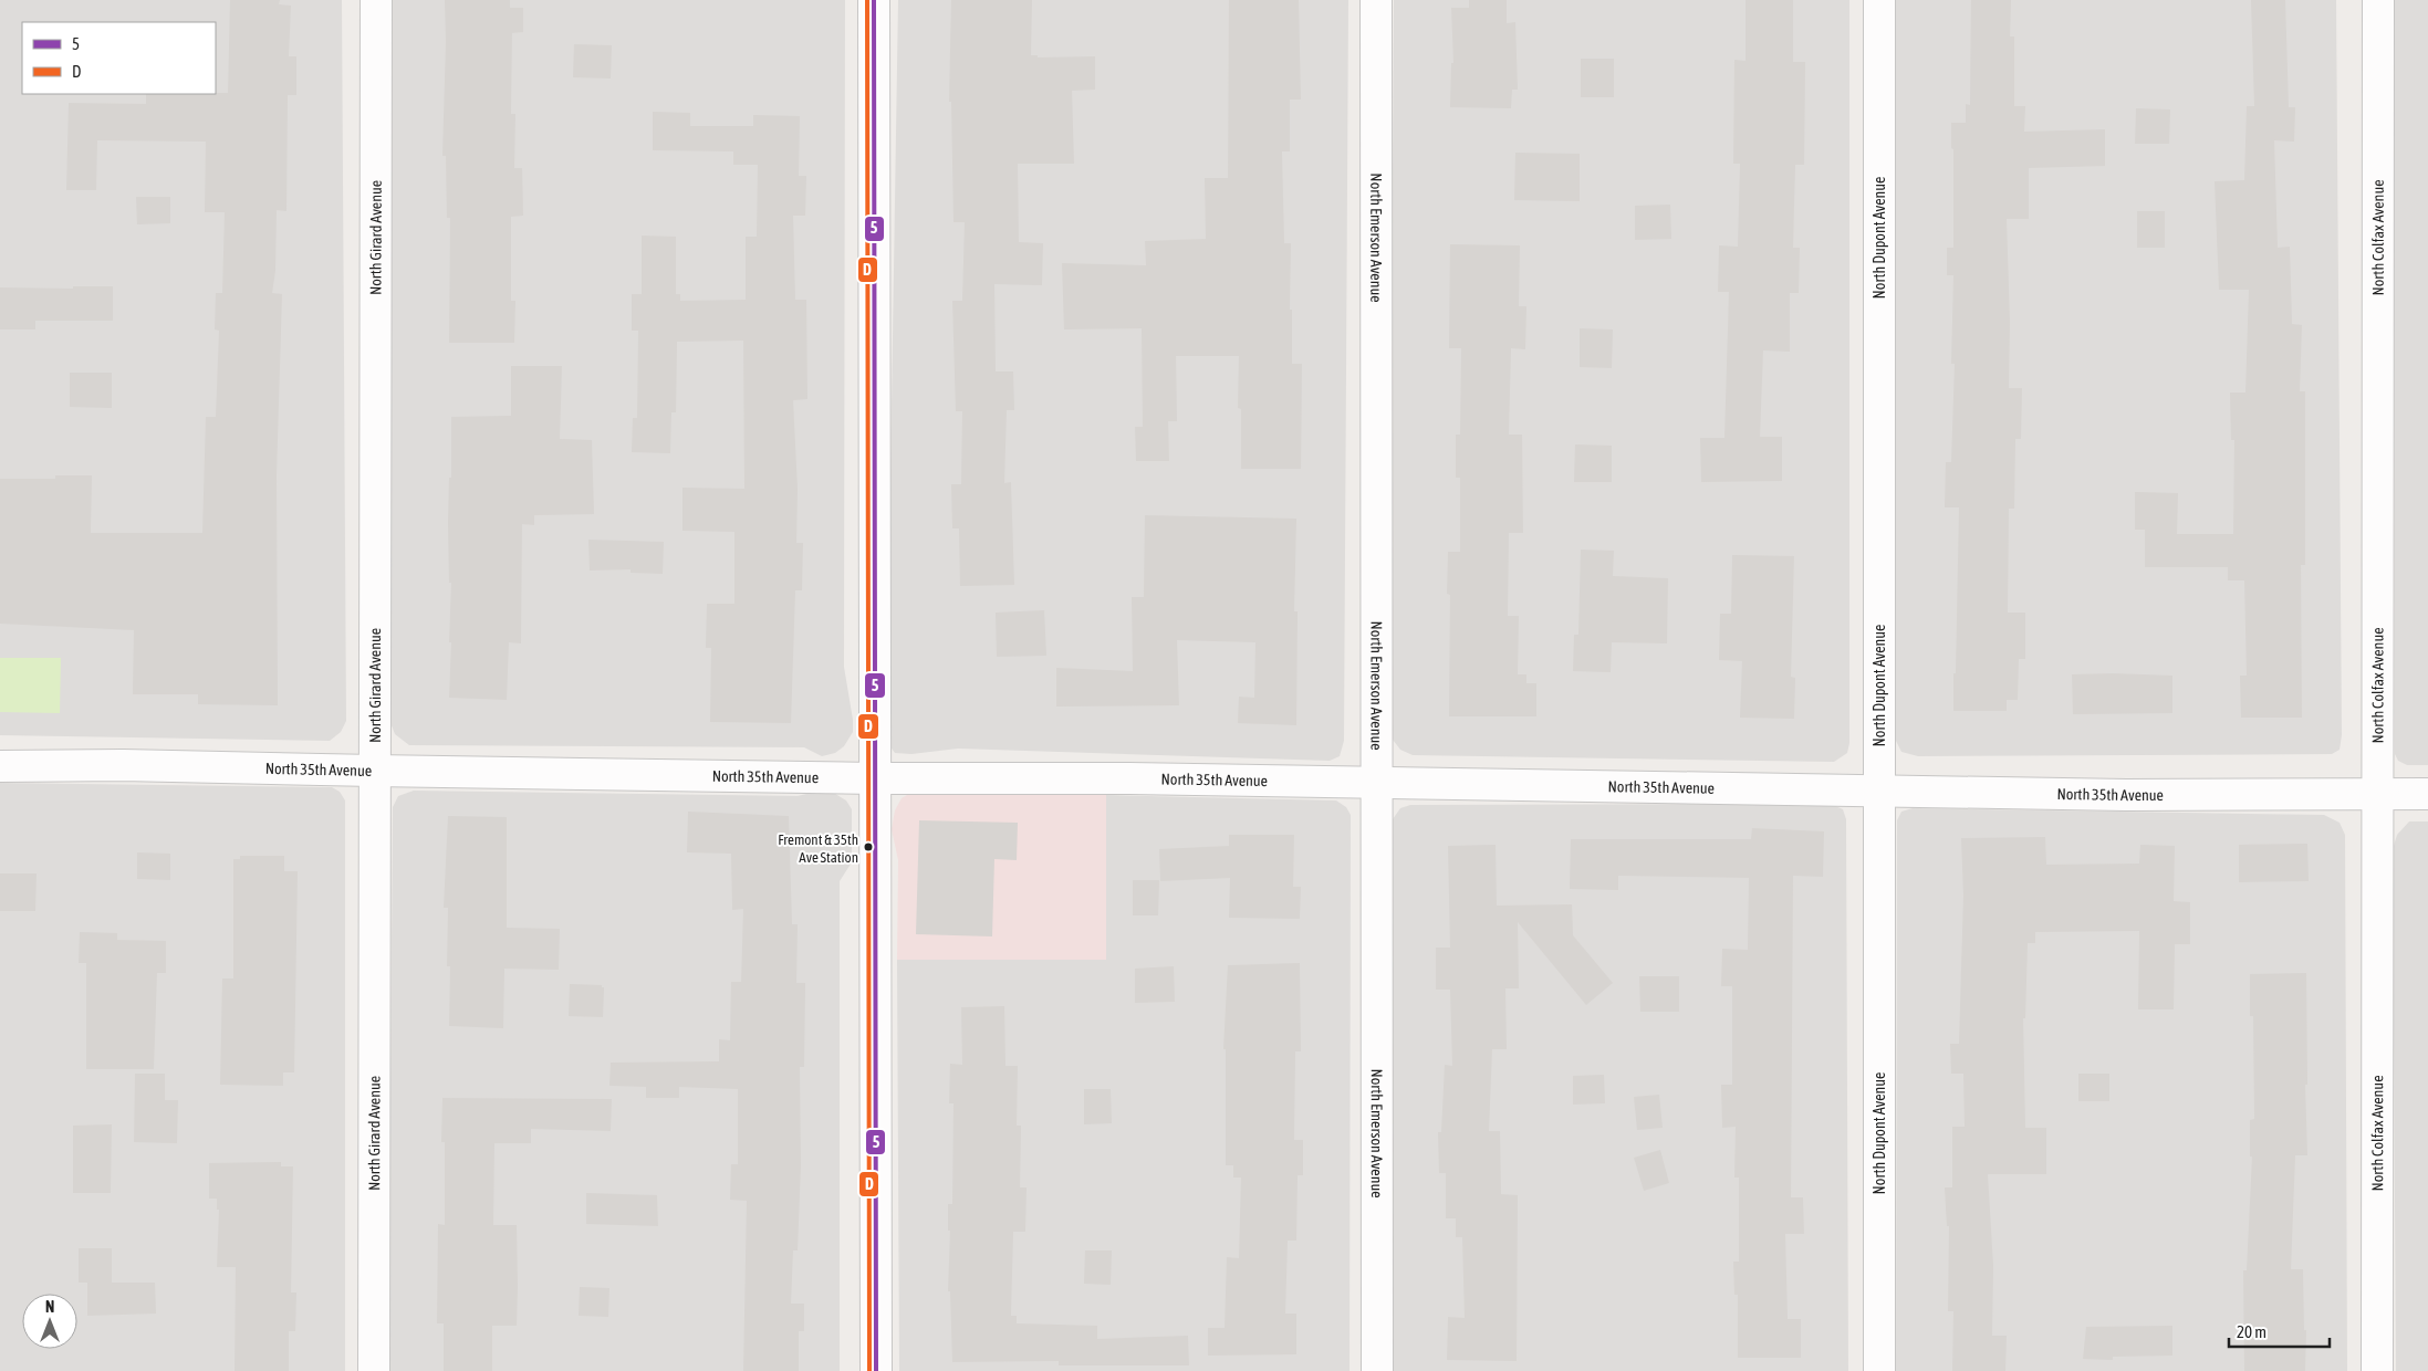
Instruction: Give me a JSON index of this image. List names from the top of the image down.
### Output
{
  "streets": {
    "street": [
      "North Girard Avenue",
      "North Emerson Avenue",
      "North Dupont Avenue",
      "North Colfax Avenue",
      "North 35th Avenue"
    ]
  },
  "crossings": [
    ["North Girard Avenue", "North 35th Avenue"],
    ["North Emerson Avenue", "North 35th Avenue"],
    ["North Dupont Avenue", "North 35th Avenue"],
    ["North Colfax Avenue", "North 35th Avenue"]
  ],
  "places": ["Fremont & 35th Ave Station"],
  "lines": ["transit line 5", "transit line D"],
  "legend": ["5", "D"],
  "scale_bar": "20 m",
  "north": "top"
}
